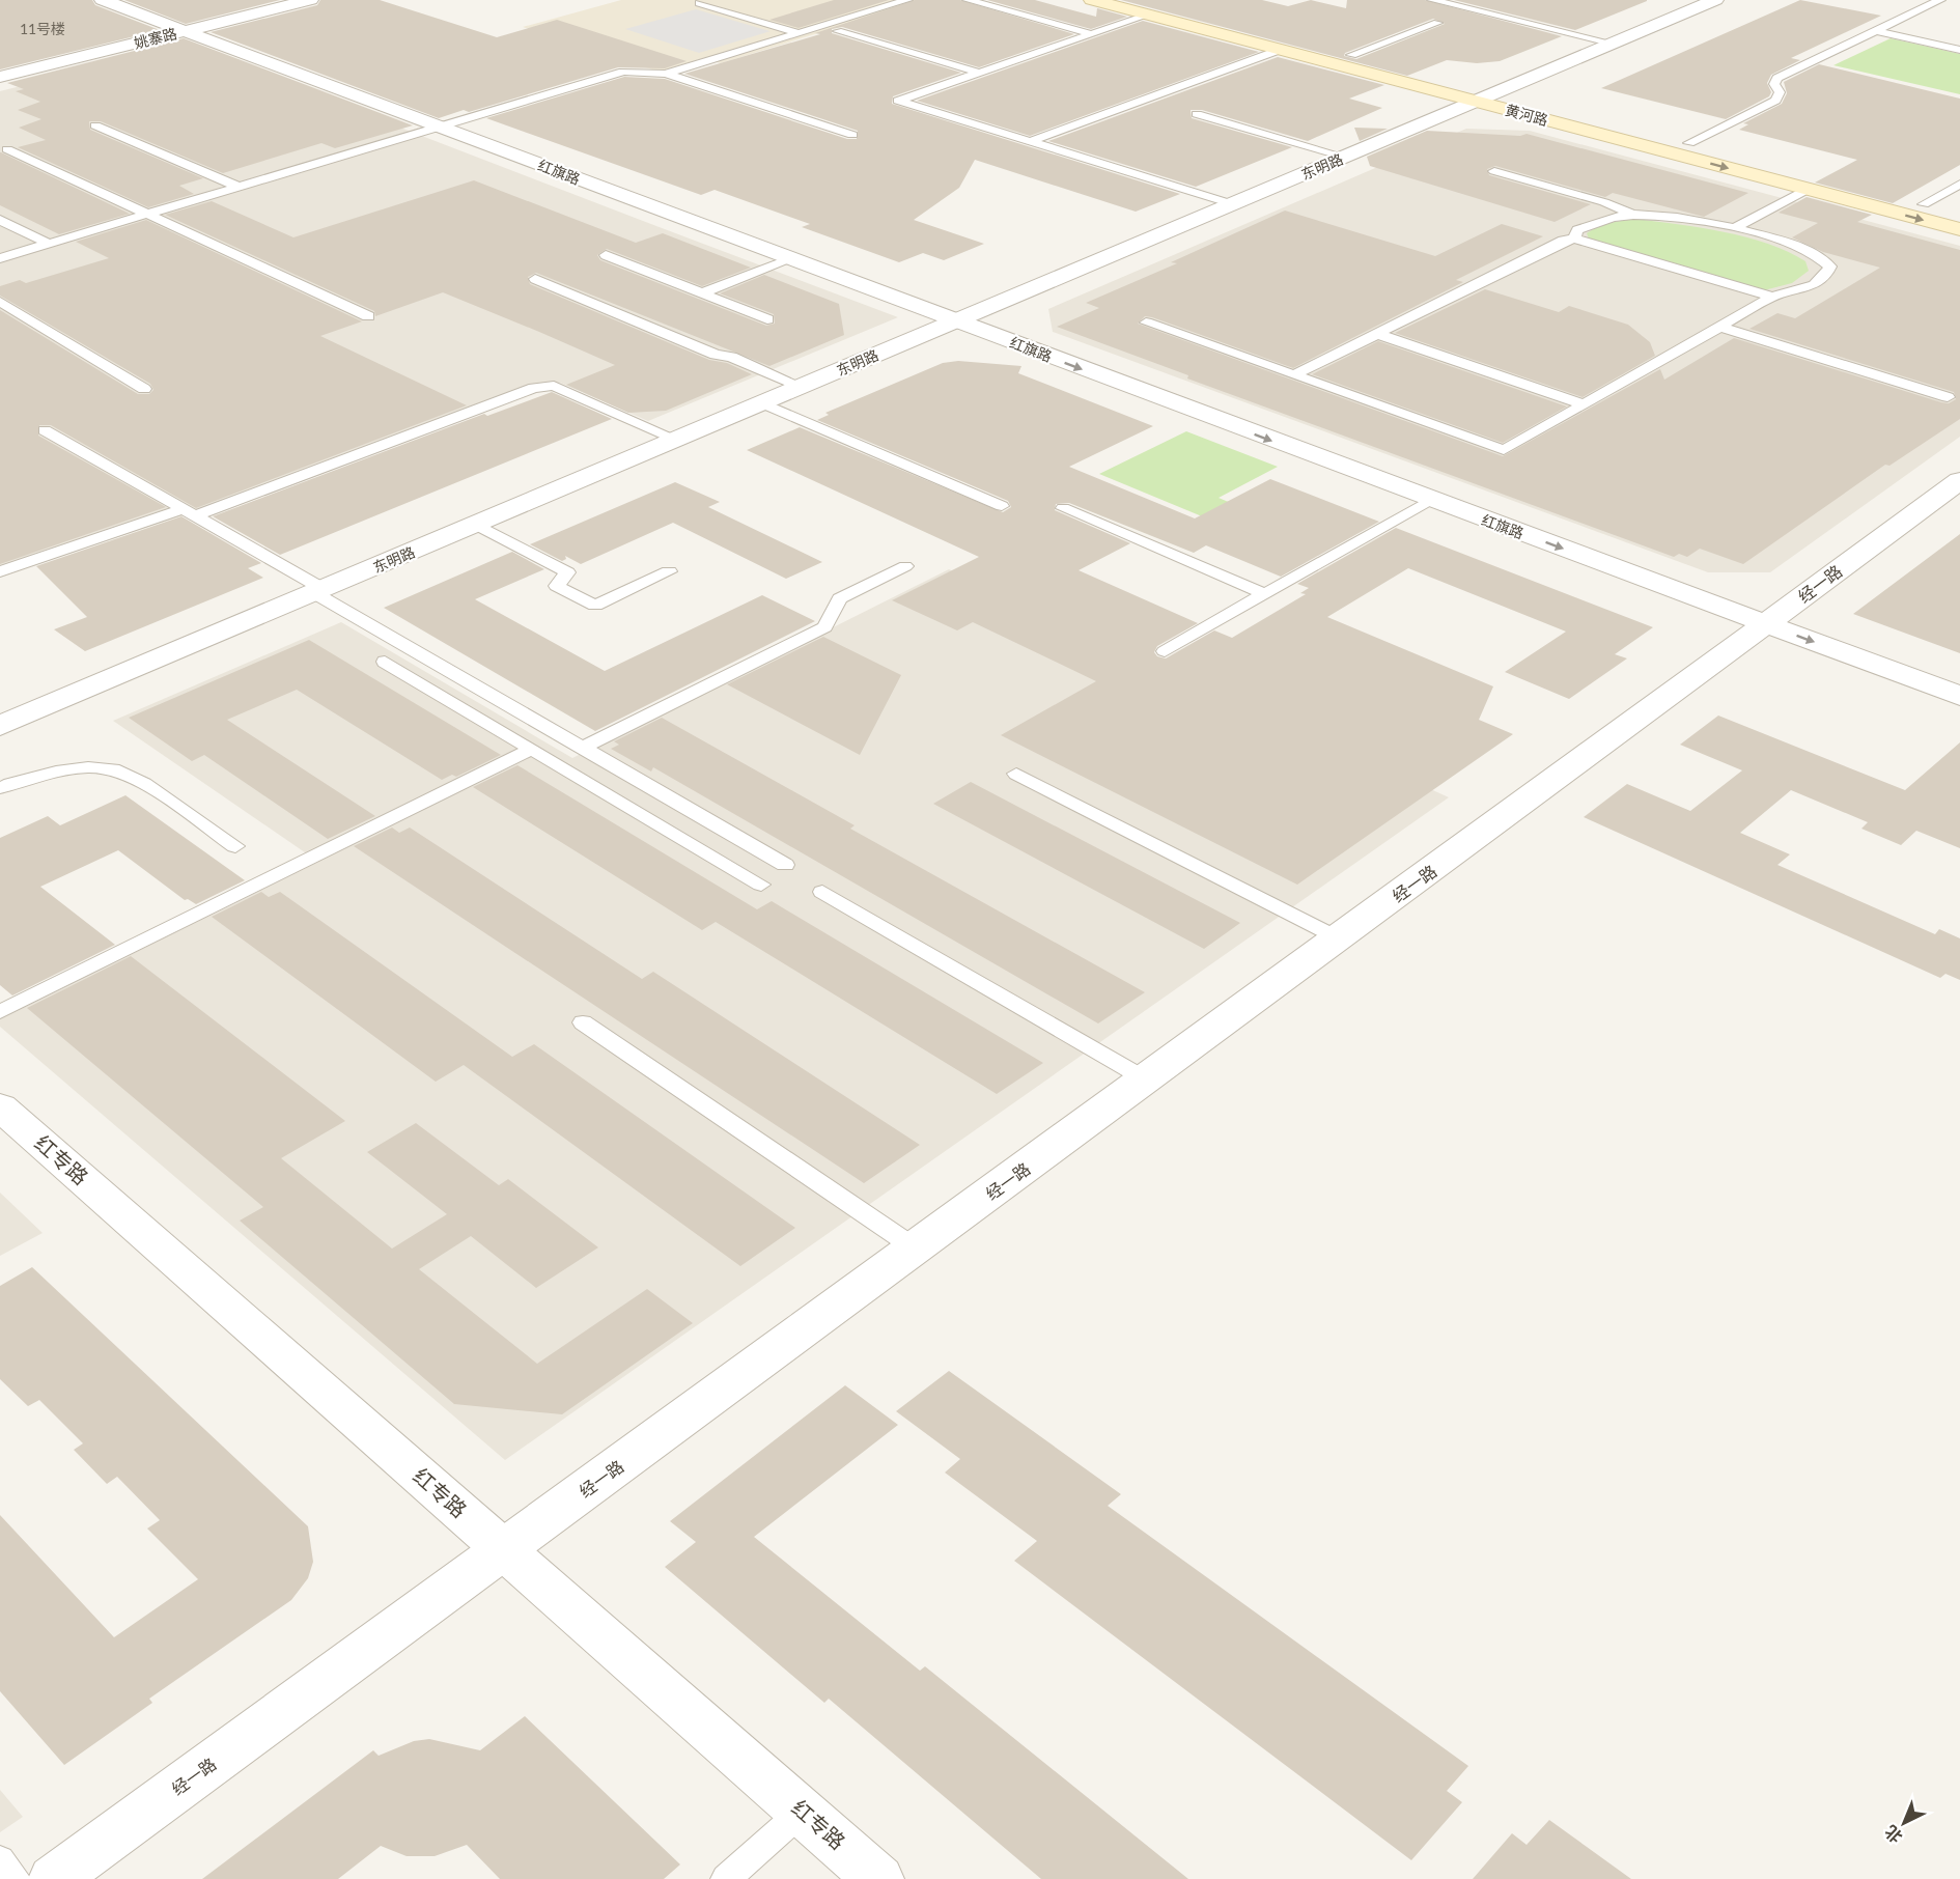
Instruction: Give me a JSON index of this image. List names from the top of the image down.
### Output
{
  "streets": {
    "main road": ["黄河路"],
    "street": [
      "姚寨路",
      "东明路",
      "红旗路",
      "经一路",
      "红专路"
    ]
  },
  "crossings": [
    ["姚寨路", "红旗路"],
    ["黄河路", "东明路"],
    ["东明路", "红旗路"],
    ["红旗路", "经一路"],
    ["经一路", "红专路"]
  ],
  "one_way": ["红旗路"],
  "house_numbers": ["11号楼"],
  "north": "bottom left"
}
